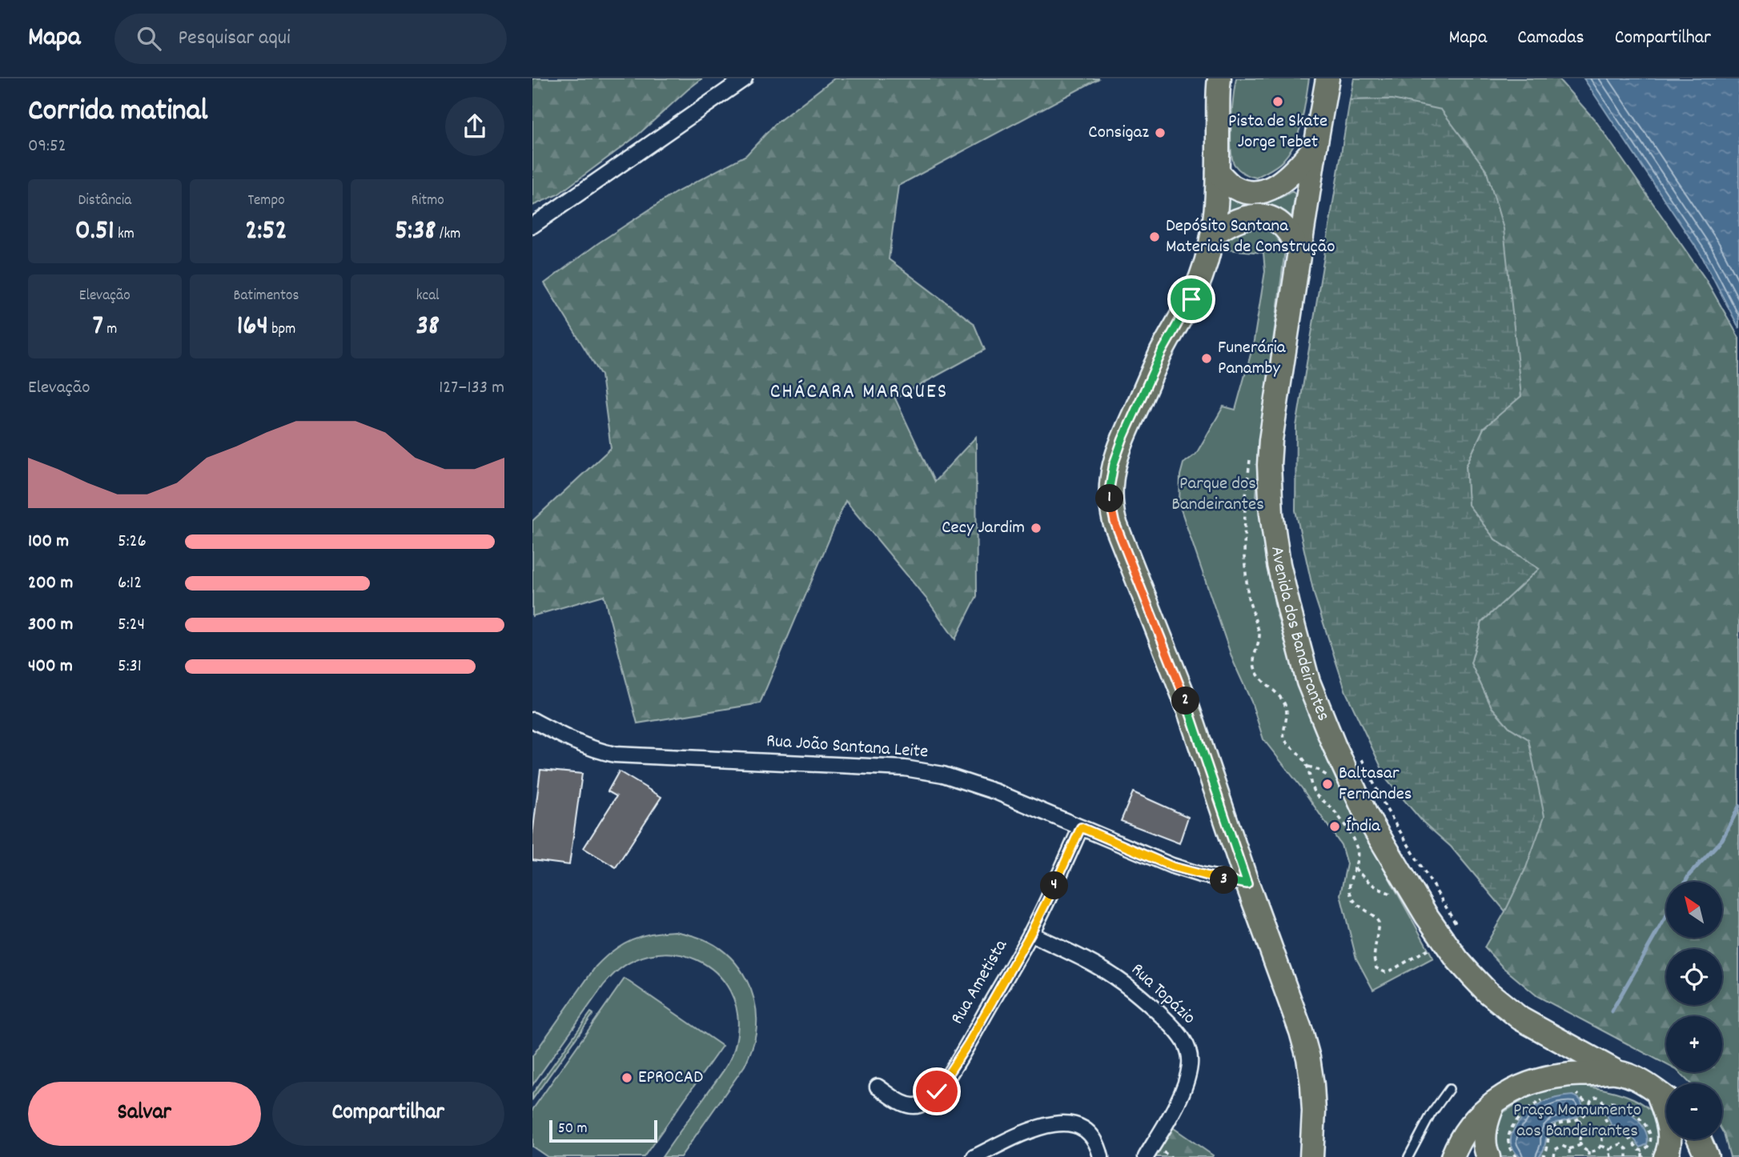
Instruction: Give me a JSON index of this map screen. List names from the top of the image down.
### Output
{
  "streets": {
    "main road": ["Avenida dos Bandeirantes"],
    "street": ["Rua João Santana Leite", "Rua Ametista", "Rua Topázio"]
  },
  "crossings": [
    ["Rua João Santana Leite", "Rua Ametista"],
    ["Rua Ametista", "Rua Topázio"]
  ],
  "districts": ["CHÁCARA MARQUES"],
  "parks": ["Parque dos Bandeirantes", "Praça Momumento aos Bandeirantes"],
  "places": [
    "Pista de Skate Jorge Tebet",
    "Consigaz",
    "Depósito Santana Materiais de Construção",
    "Funerária Panamby",
    "Cecy Jardim",
    "Baltasar Fernandes",
    "Índia",
    "EPROCAD"
  ],
  "scale_bar": "50 m",
  "north": "top left",
  "page": {
    "header": "Mapa",
    "search": "Pesquisar aqui",
    "nav": ["Mapa", "Camadas", "Compartilhar"],
    "heading": ["Corrida matinal", "09:52"],
    "stats": [
      ["Distância", "0.51 km"],
      ["Tempo", "2:52"],
      ["Ritmo", "5:38 /km"],
      ["Elevação", "7 m"],
      ["Batimentos", "164 bpm"],
      ["kcal", "38"]
    ],
    "chart": ["Elevação", "127–133 m"],
    "pins": [
      "1",
      "2",
      "3",
      "4"
    ],
    "list": [
      {
        "name": "100 m",
        "note": "5:26"
      },
      {
        "name": "200 m",
        "note": "6:12"
      },
      {
        "name": "300 m",
        "note": "5:24"
      },
      {
        "name": "400 m",
        "note": "5:31"
      }
    ],
    "map_buttons": ["+", "−"],
    "buttons": ["Salvar", "Compartilhar"],
    "scale": "50 m"
  }
}
